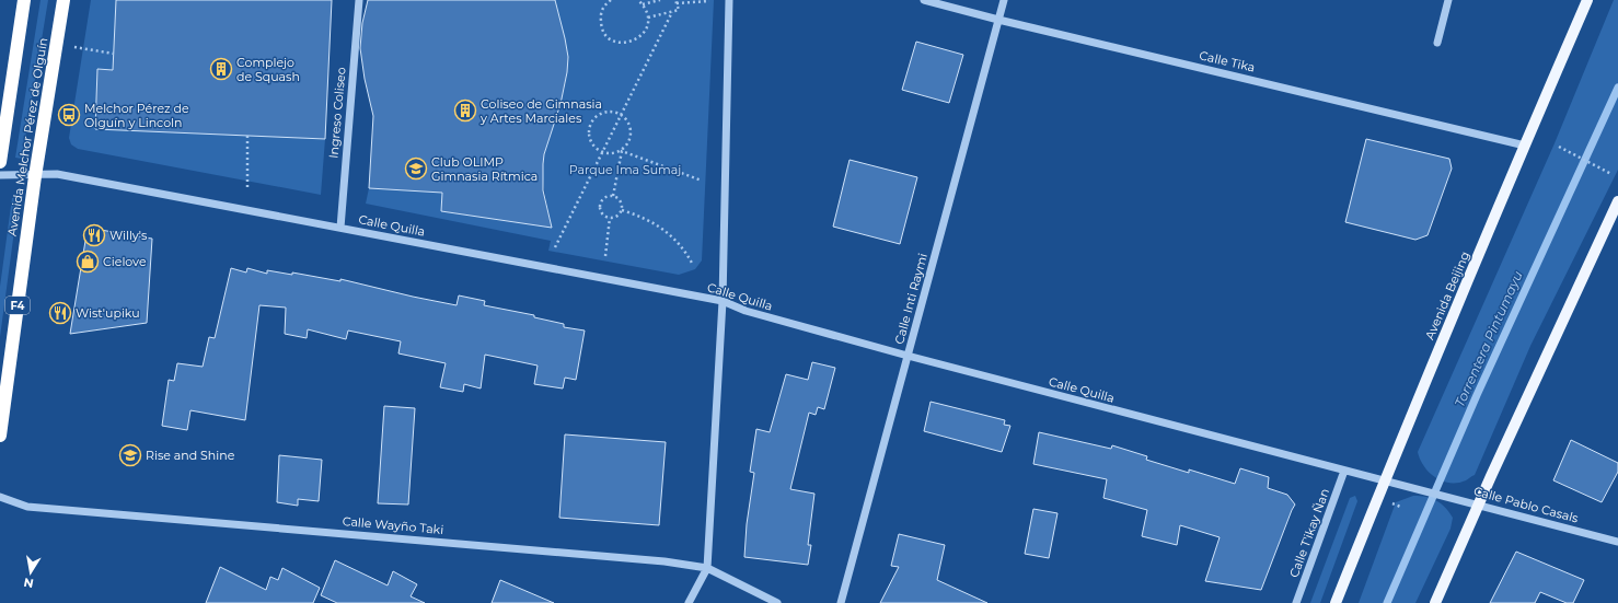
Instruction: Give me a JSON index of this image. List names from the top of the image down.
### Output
{
  "streets": {
    "highway": ["Avenida Melchor Pérez de Olguín", "F4"],
    "main road": ["Avenida Beijing"],
    "street": [
      "Calle Tika",
      "Ingreso Coliseo",
      "Calle Quilla",
      "Calle Inti Raymi",
      "Calle Pablo Casals",
      "Calle Wayño Taki",
      "Calle T'ikay Ñan"
    ]
  },
  "crossings": [
    ["Calle Tika", "Avenida Beijing"],
    ["Calle Tika", "Calle Inti Raymi"],
    ["Ingreso Coliseo", "Calle Quilla"],
    ["Avenida Melchor Pérez de Olguín", "Calle Quilla"],
    ["Calle Quilla", "Avenida Beijing"],
    ["Calle Quilla", "Calle Inti Raymi"],
    ["Calle Quilla", "Calle Pablo Casals"],
    ["Calle Quilla", "Calle T'ikay Ñan"]
  ],
  "water": ["Torrentera Pintumayu"],
  "parks": ["Parque Ima Sumaj"],
  "places": {
    "building": ["Complejo de Squash", "Coliseo de Gimnasia y Artes Marciales"],
    "bus stop": ["Melchor Pérez de Olguín y Lincoln"],
    "school or university": ["Club OLIMP Gimnasia Rítmica", "Rise and Shine"],
    "restaurant": ["Willy's", "Wist'upiku"],
    "shop": ["Cielove"]
  },
  "north": "bottom"
}
